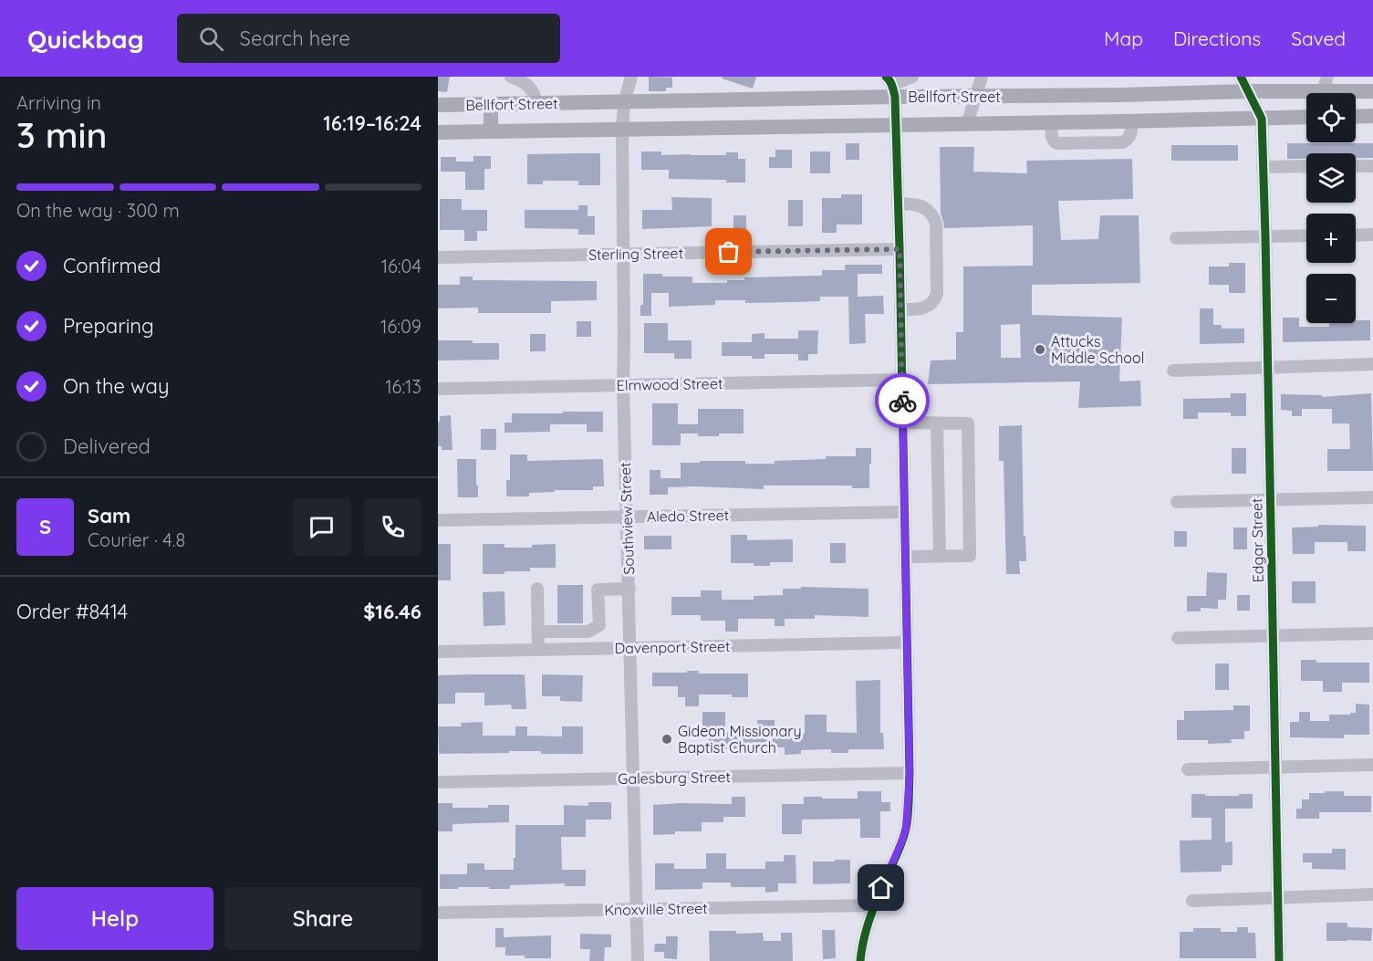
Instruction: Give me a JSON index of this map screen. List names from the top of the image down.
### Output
{
  "streets": {
    "main road": ["Bellfort Street"],
    "street": [
      "Sterling Street",
      "Elmwood Street",
      "Aledo Street",
      "Southview Street",
      "Edgar Street",
      "Davenport Street",
      "Galesburg Street",
      "Knoxville Street"
    ]
  },
  "crossings": [
    ["Bellfort Street", "Southview Street"],
    ["Bellfort Street", "Edgar Street"],
    ["Sterling Street", "Southview Street"],
    ["Elmwood Street", "Southview Street"],
    ["Aledo Street", "Southview Street"],
    ["Southview Street", "Davenport Street"],
    ["Southview Street", "Galesburg Street"],
    ["Southview Street", "Knoxville Street"]
  ],
  "places": ["Attucks Middle School", "Gideon Missionary Baptist Church"],
  "page": {
    "header": "Quickbag",
    "search": "Search here",
    "nav": ["Map", "Directions", "Saved"],
    "heading": ["3 min", "Arriving in", "16:19–16:24"],
    "panel": [
      "Sam",
      "Courier · 4.8",
      "Order #8414",
      "$16.46"
    ],
    "map_buttons": ["+", "−"],
    "bar": "On the way · 300 m",
    "list": [
      ["Confirmed", "16:04"],
      ["Preparing", "16:09"],
      ["On the way", "16:13"],
      "Delivered"
    ],
    "round": "S",
    "buttons": ["Help", "Share"]
  }
}
